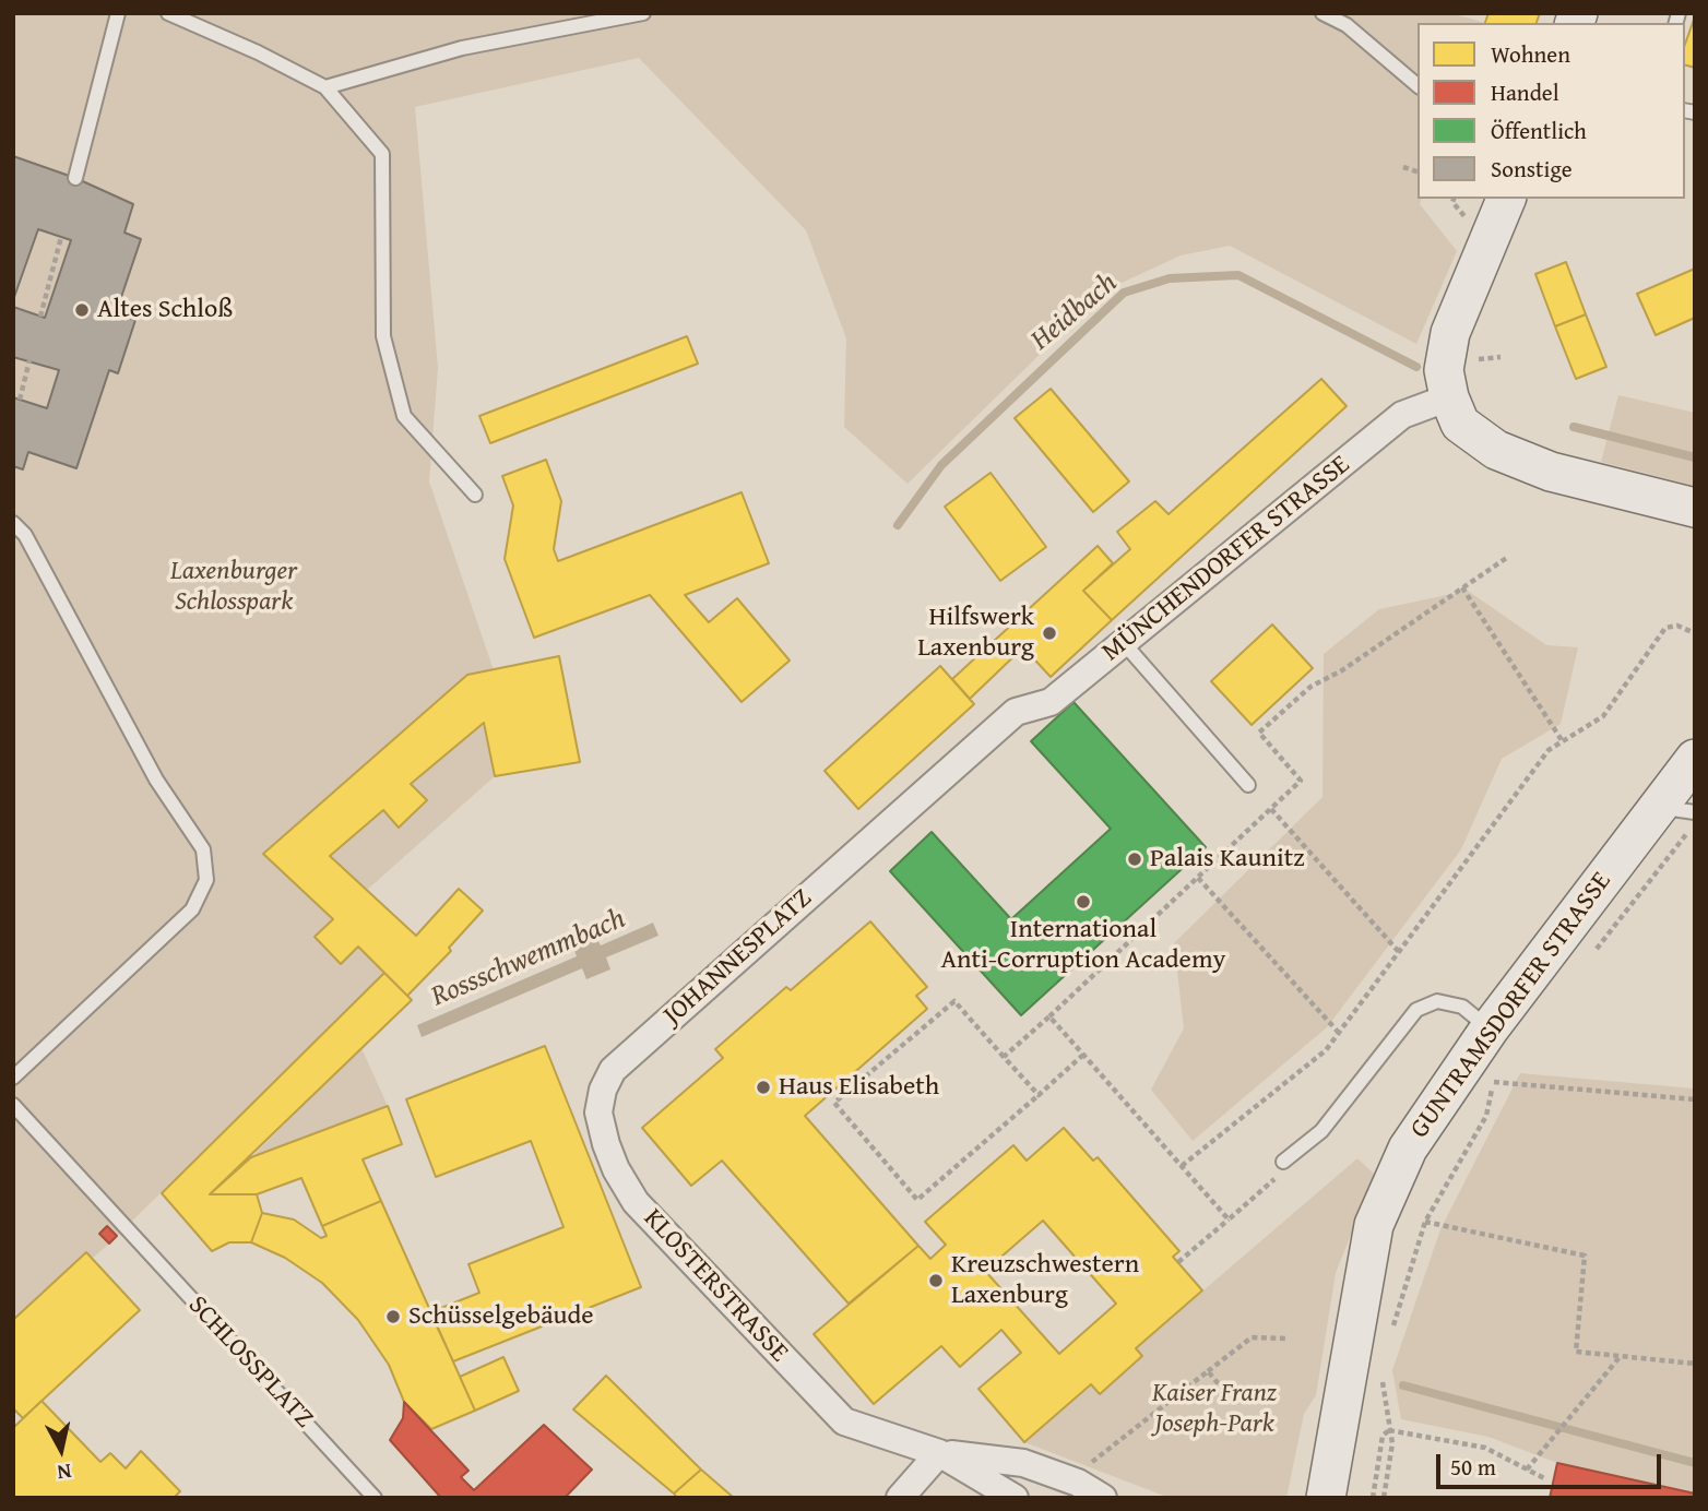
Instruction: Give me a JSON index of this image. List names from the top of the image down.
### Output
{
  "streets": {
    "main road": ["GUNTRAMSDORFER STRASSE"],
    "street": ["MÜNCHENDORFER STRASSE", "JOHANNESPLATZ", "KLOSTERSTRASSE"],
    "lane": ["SCHLOSSPLATZ"]
  },
  "crossings": [
    ["MÜNCHENDORFER STRASSE", "JOHANNESPLATZ"],
    ["JOHANNESPLATZ", "KLOSTERSTRASSE"]
  ],
  "water": ["Heidbach", "Rossschwemmbach"],
  "parks": ["Laxenburger Schlosspark", "Kaiser Franz Joseph-Park"],
  "places": [
    "Altes Schloß",
    "Hilfswerk Laxenburg",
    "Palais Kaunitz",
    "International Anti-Corruption Academy",
    "Haus Elisabeth",
    "Kreuzschwestern Laxenburg",
    "Schüsselgebäude"
  ],
  "legend": [
    "Wohnen",
    "Handel",
    "Öffentlich",
    "Sonstige"
  ],
  "scale_bar": "50 m",
  "north": "bottom"
}
